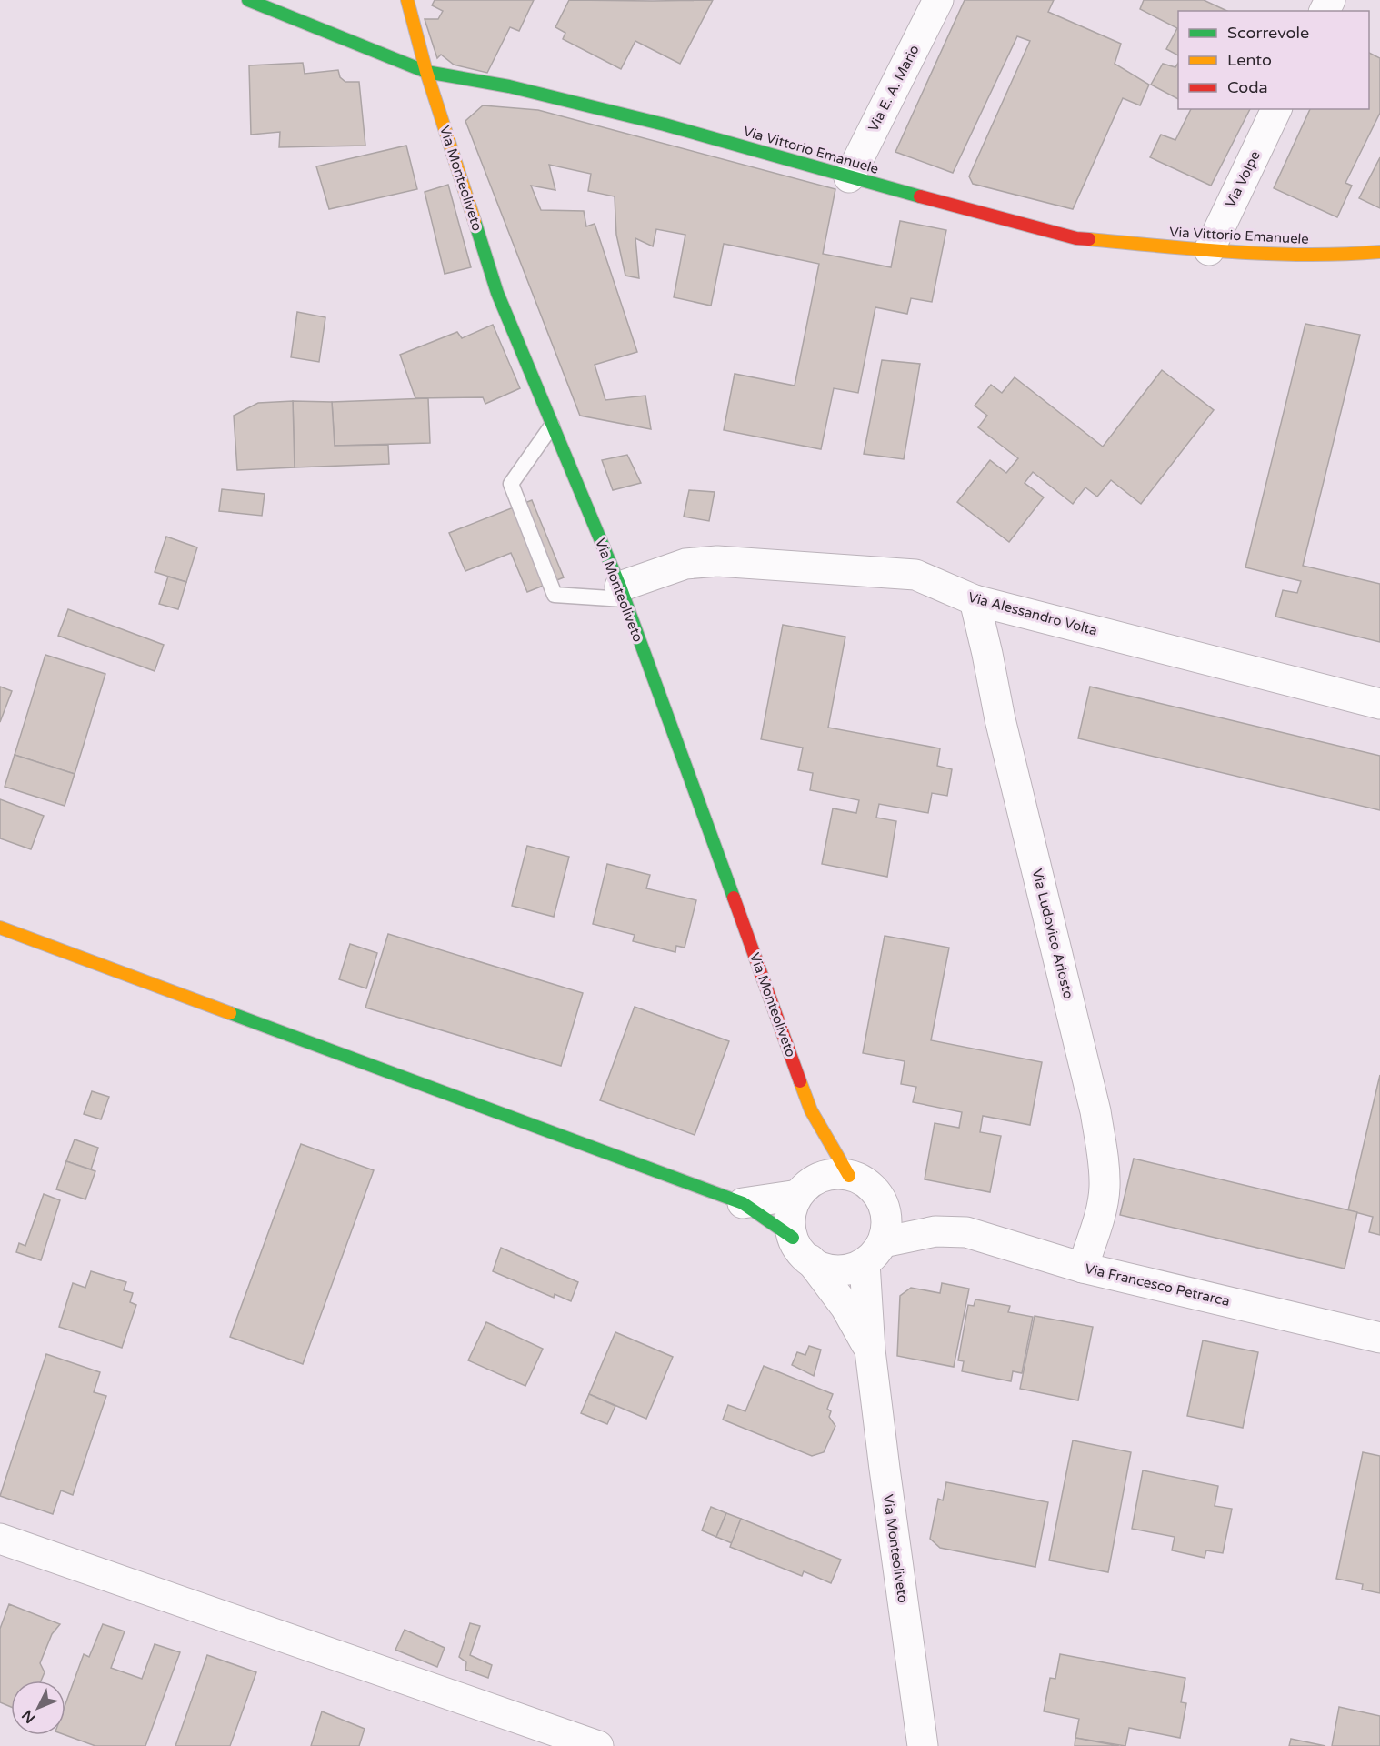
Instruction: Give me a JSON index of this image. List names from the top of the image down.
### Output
{
  "streets": {
    "street": [
      "Via E. A. Mario",
      "Via Vittorio Emanuele",
      "Via Monteoliveto",
      "Via Volpe",
      "Via Alessandro Volta",
      "Via Ludovico Ariosto",
      "Via Francesco Petrarca"
    ]
  },
  "crossings": [
    ["Via E. A. Mario", "Via Vittorio Emanuele"],
    ["Via Vittorio Emanuele", "Via Monteoliveto"],
    ["Via Vittorio Emanuele", "Via Volpe"],
    ["Via Monteoliveto", "Via Alessandro Volta"],
    ["Via Monteoliveto", "Via Francesco Petrarca"],
    ["Via Alessandro Volta", "Via Ludovico Ariosto"],
    ["Via Ludovico Ariosto", "Via Francesco Petrarca"]
  ],
  "legend": ["Scorrevole", "Lento", "Coda"],
  "north": "bottom left"
}
